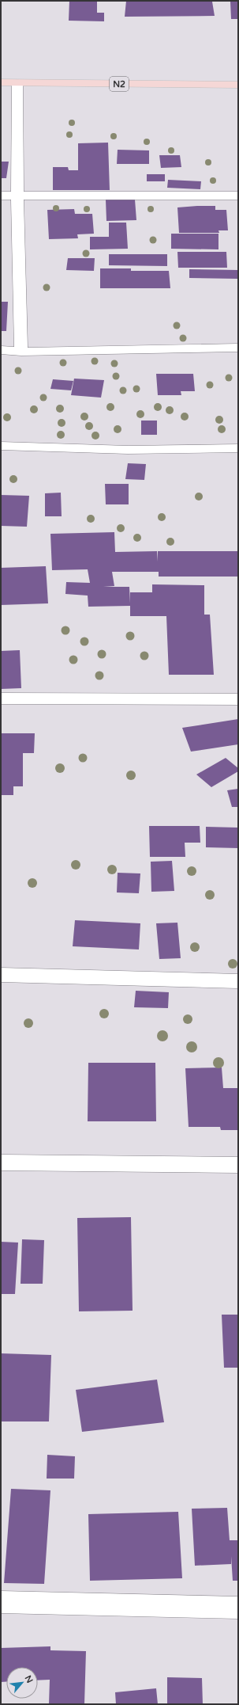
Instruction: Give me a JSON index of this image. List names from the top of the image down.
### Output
{
  "streets": {
    "main road": ["N2"]
  },
  "north": "top right"
}
